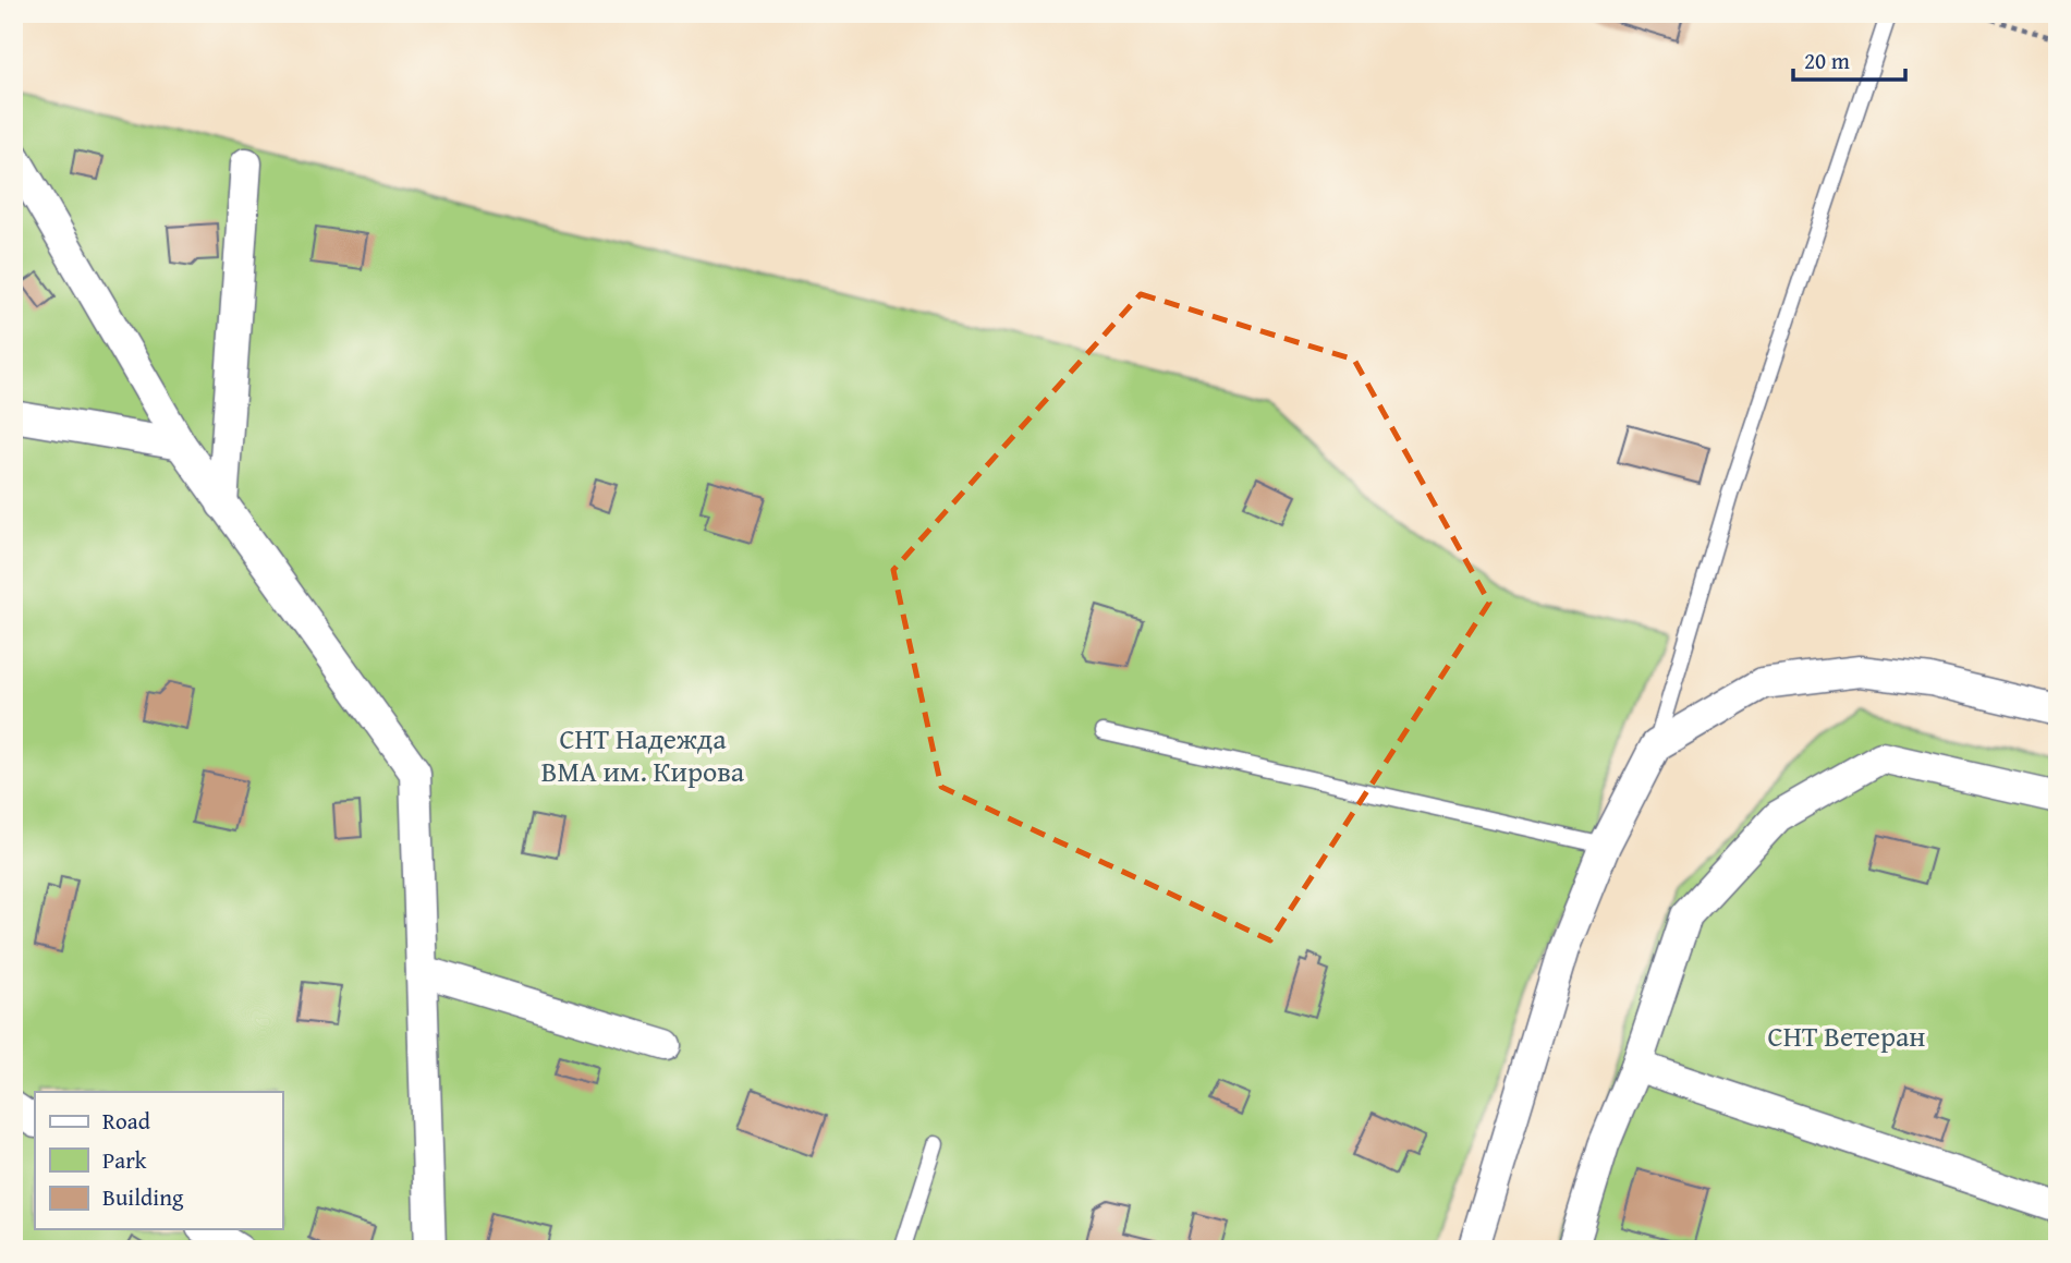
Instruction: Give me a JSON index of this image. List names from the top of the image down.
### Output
{
  "parks": ["СНТ Надежда ВМА им. Кирова", "СНТ Ветеран"],
  "legend": ["Road", "Park", "Building"],
  "scale_bar": "20 m"
}
